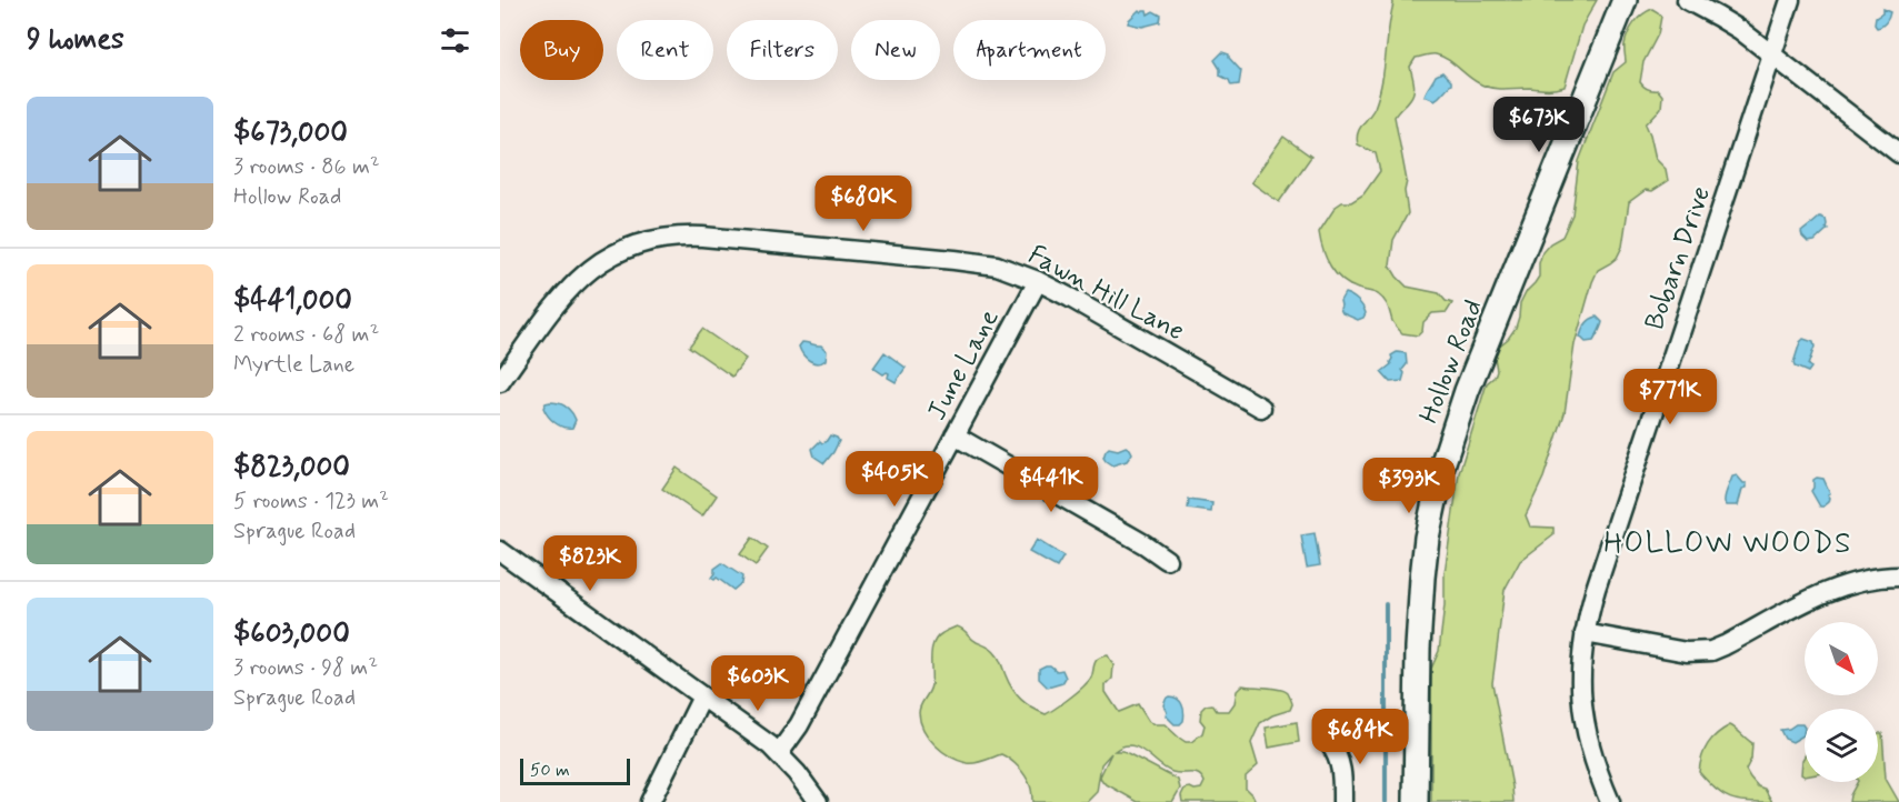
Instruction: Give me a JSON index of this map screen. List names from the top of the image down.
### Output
{
  "streets": {
    "main road": ["Hollow Road"],
    "street": ["Bobarn Drive", "Fawn Hill Lane", "June Lane"]
  },
  "crossings": [
    ["Fawn Hill Lane", "June Lane"]
  ],
  "districts": ["HOLLOW WOODS"],
  "scale_bar": "50 m",
  "north": "bottom right",
  "page": {
    "heading": "9 homes",
    "chip": [
      "Buy",
      "Rent",
      "Filters",
      "New",
      "Apartment"
    ],
    "list": [
      {
        "name": "$673,000",
        "note": "3 rooms · 86 m² · Hollow Road"
      },
      {
        "name": "$441,000",
        "note": "2 rooms · 68 m² · Myrtle Lane"
      },
      {
        "name": "$823,000",
        "note": "5 rooms · 123 m² · Sprague Road"
      },
      {
        "name": "$603,000",
        "note": "3 rooms · 98 m² · Sprague Road"
      }
    ],
    "price": [
      "$673K",
      "$680K",
      "$771K",
      "$405K",
      "$441K",
      "$393K",
      "$823K",
      "$603K",
      "$684K"
    ],
    "scale": "50 m"
  }
}
